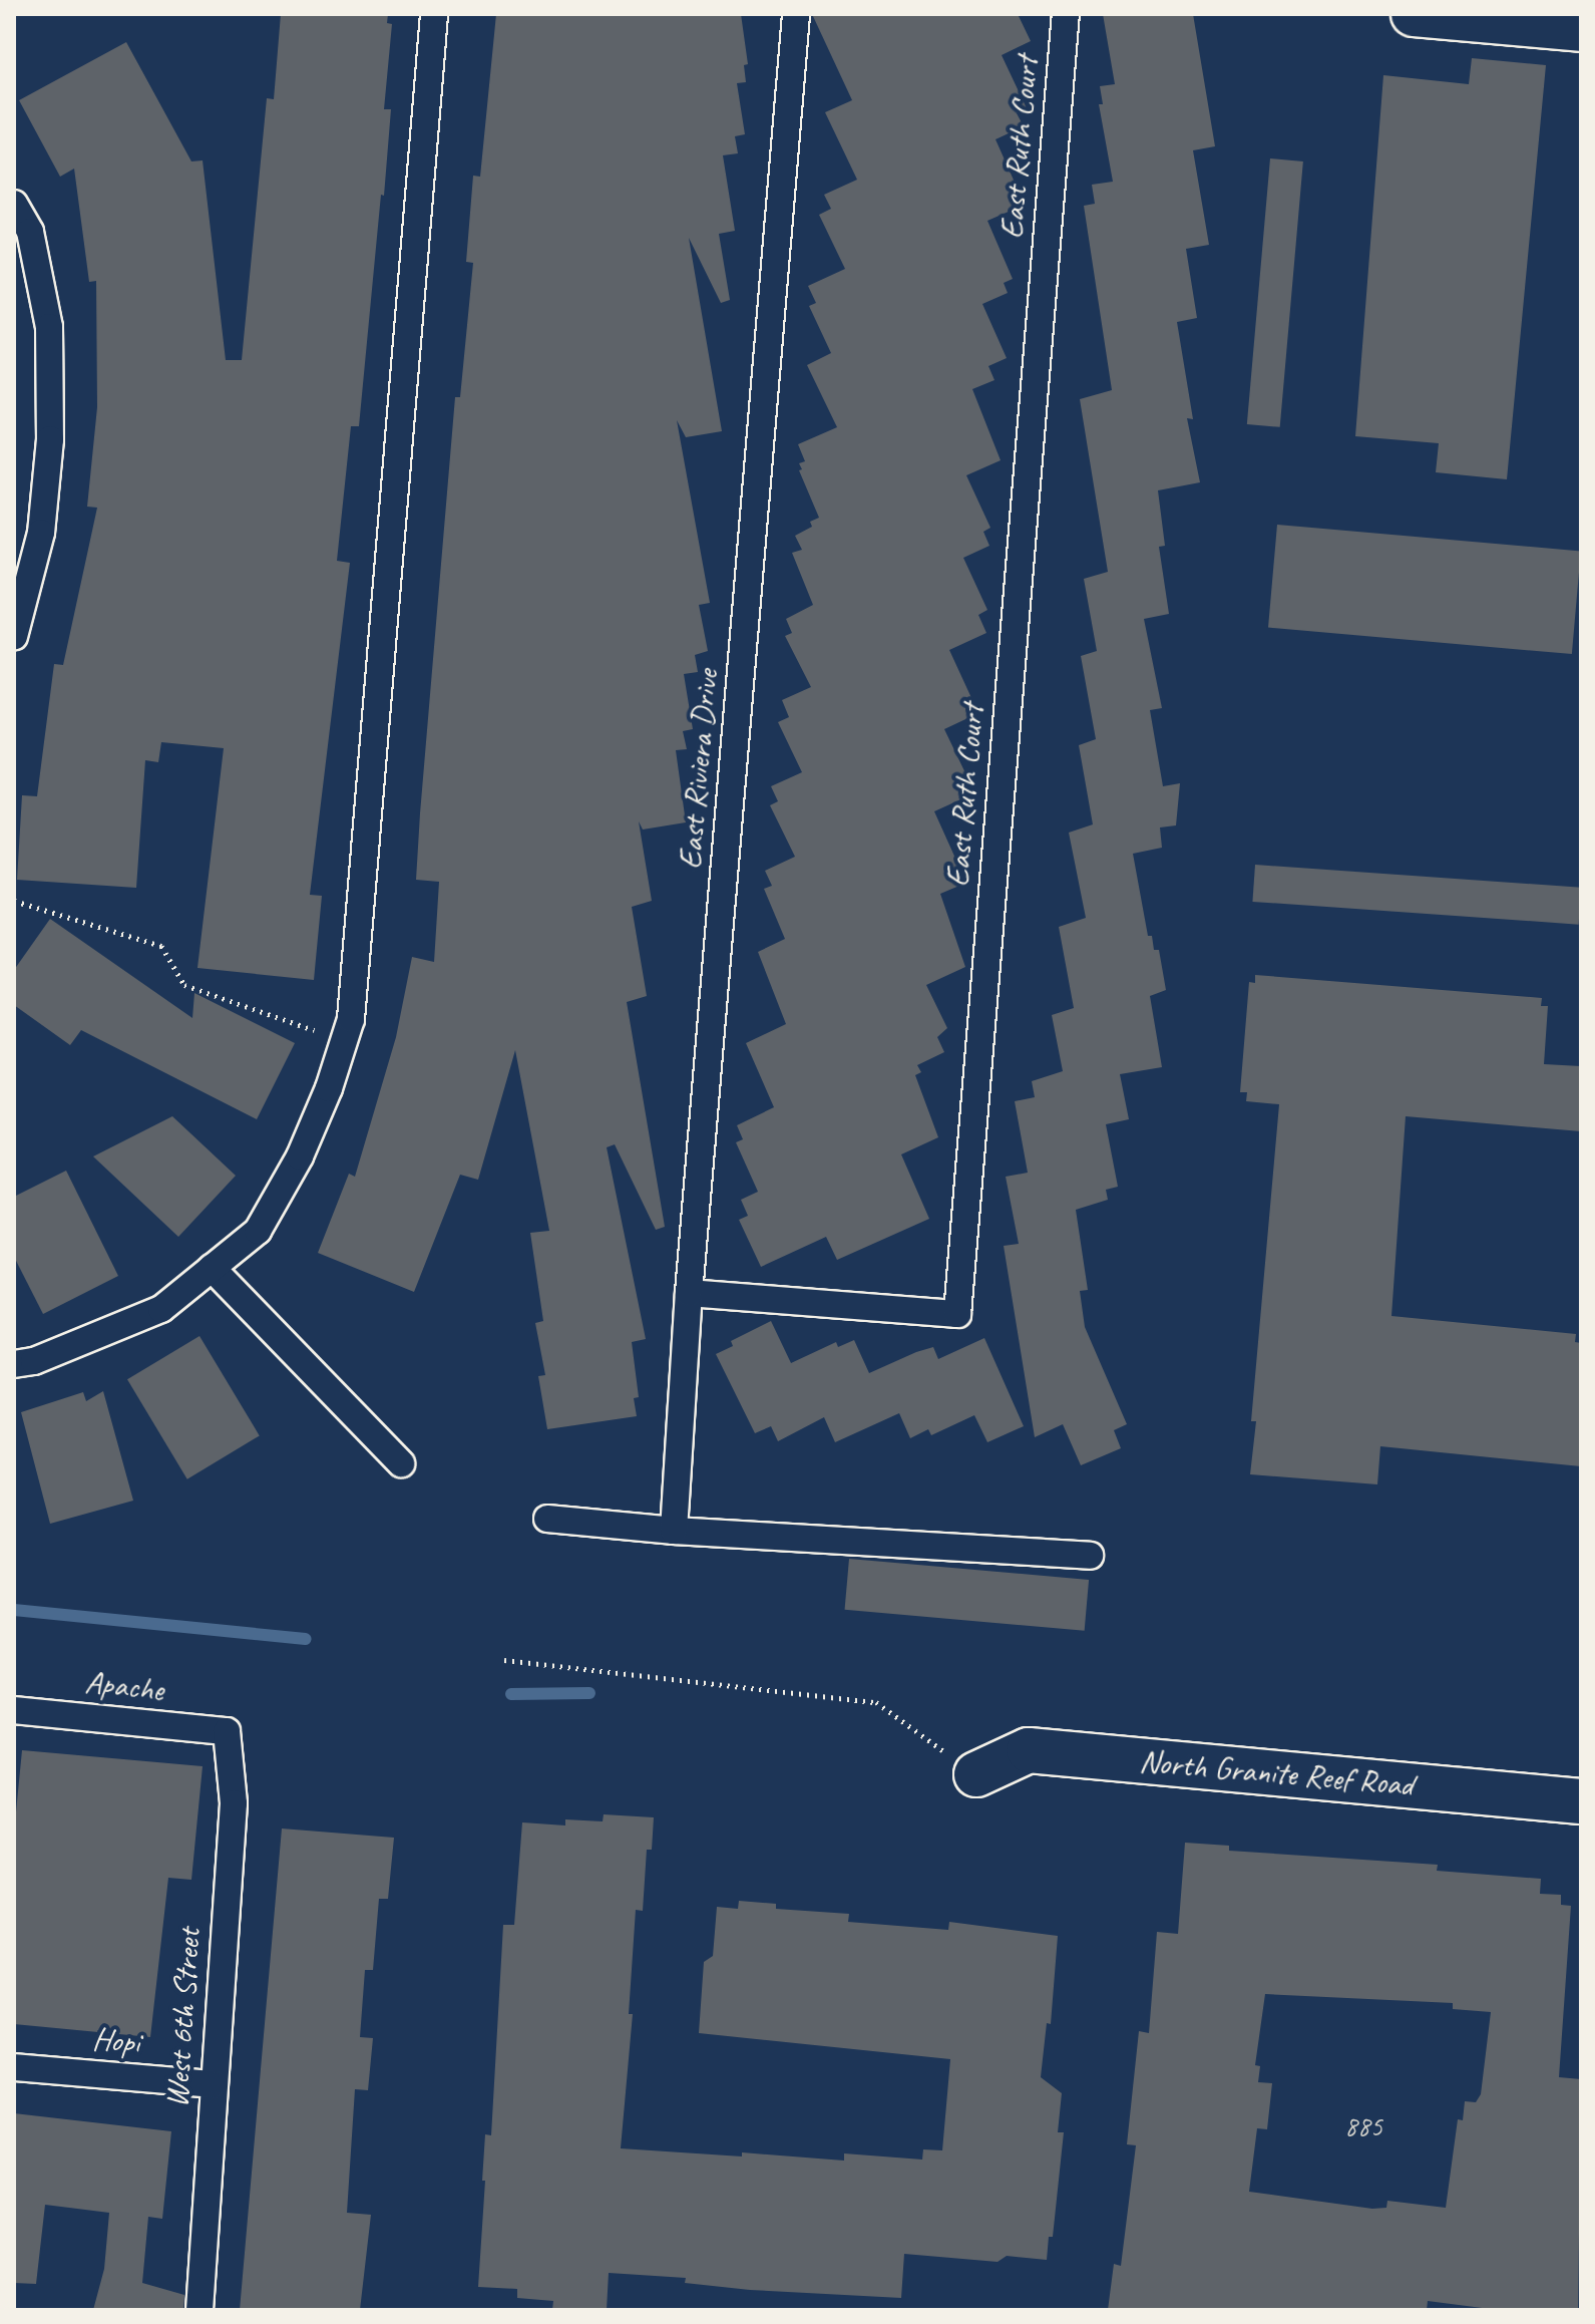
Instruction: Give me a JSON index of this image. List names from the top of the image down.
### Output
{
  "streets": {
    "street": ["North Granite Reef Road"],
    "lane": [
      "East Ruth Court",
      "East Riviera Drive",
      "Apache",
      "West 6th Street",
      "Hopi"
    ]
  },
  "crossings": [
    ["East Ruth Court", "East Riviera Drive"],
    ["Apache", "West 6th Street"],
    ["West 6th Street", "Hopi"]
  ],
  "house_numbers": ["885"]
}
